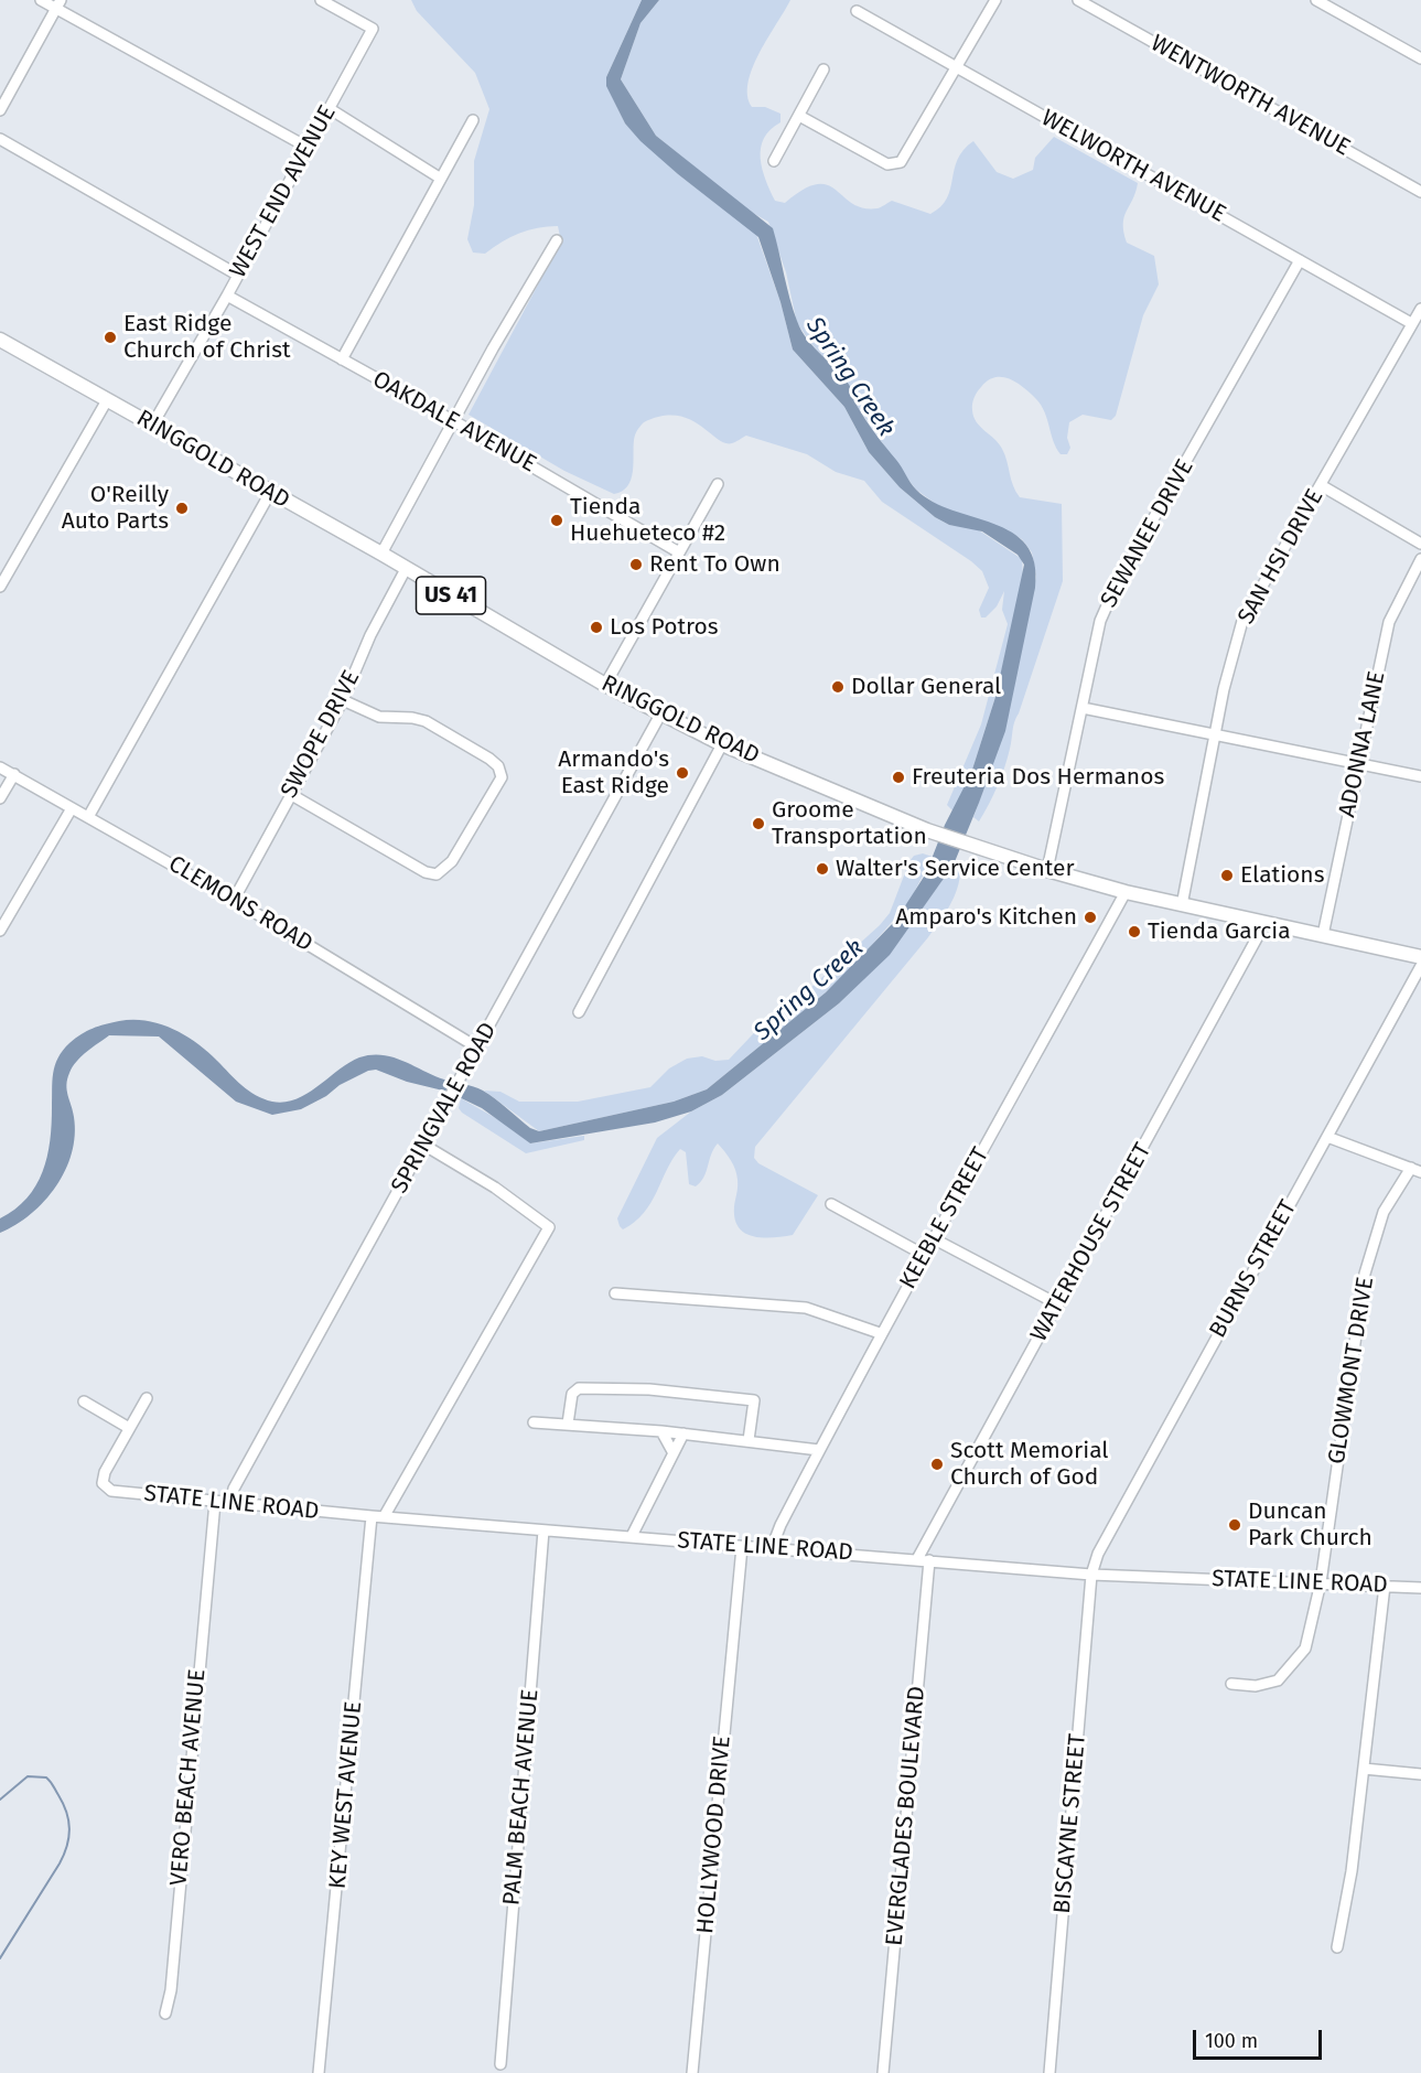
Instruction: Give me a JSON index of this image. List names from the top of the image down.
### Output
{
  "streets": {
    "main road": ["RINGGOLD ROAD", "US 41"],
    "street": [
      "WENTWORTH AVENUE",
      "WELWORTH AVENUE",
      "WEST END AVENUE",
      "OAKDALE AVENUE",
      "SEWANEE DRIVE",
      "SAN HSI DRIVE",
      "SWOPE DRIVE",
      "ADONNA LANE",
      "CLEMONS ROAD",
      "SPRINGVALE ROAD",
      "KEEBLE STREET",
      "WATERHOUSE STREET",
      "BURNS STREET",
      "GLOWMONT DRIVE",
      "STATE LINE ROAD",
      "VERO BEACH AVENUE",
      "KEY WEST AVENUE",
      "PALM BEACH AVENUE",
      "EVERGLADES BOULEVARD",
      "BISCAYNE STREET",
      "HOLLYWOOD DRIVE"
    ]
  },
  "crossings": [
    ["WELWORTH AVENUE", "SEWANEE DRIVE"],
    ["WELWORTH AVENUE", "SAN HSI DRIVE"],
    ["WEST END AVENUE", "OAKDALE AVENUE"],
    ["WEST END AVENUE", "RINGGOLD ROAD"],
    ["RINGGOLD ROAD", "SEWANEE DRIVE"],
    ["RINGGOLD ROAD", "SAN HSI DRIVE"],
    ["RINGGOLD ROAD", "SWOPE DRIVE"],
    ["RINGGOLD ROAD", "ADONNA LANE"],
    ["RINGGOLD ROAD", "SPRINGVALE ROAD"],
    ["RINGGOLD ROAD", "KEEBLE STREET"],
    ["RINGGOLD ROAD", "WATERHOUSE STREET"],
    ["SWOPE DRIVE", "CLEMONS ROAD"],
    ["CLEMONS ROAD", "SPRINGVALE ROAD"],
    ["SPRINGVALE ROAD", "STATE LINE ROAD"],
    ["KEEBLE STREET", "STATE LINE ROAD"],
    ["WATERHOUSE STREET", "STATE LINE ROAD"],
    ["BURNS STREET", "STATE LINE ROAD"],
    ["BURNS STREET", "BISCAYNE STREET"],
    ["GLOWMONT DRIVE", "STATE LINE ROAD"],
    ["STATE LINE ROAD", "VERO BEACH AVENUE"],
    ["STATE LINE ROAD", "KEY WEST AVENUE"],
    ["STATE LINE ROAD", "PALM BEACH AVENUE"],
    ["STATE LINE ROAD", "EVERGLADES BOULEVARD"],
    ["STATE LINE ROAD", "BISCAYNE STREET"],
    ["STATE LINE ROAD", "HOLLYWOOD DRIVE"]
  ],
  "water": ["Spring Creek"],
  "places": [
    "East Ridge Church of Christ",
    "O'Reilly Auto Parts",
    "Tienda Huehueteco #2",
    "Rent To Own",
    "Los Potros",
    "Dollar General",
    "Armando's East Ridge",
    "Freuteria Dos Hermanos",
    "Groome Transportation",
    "Walter's Service Center",
    "Elations",
    "Amparo's Kitchen",
    "Tienda Garcia",
    "Scott Memorial Church of God",
    "Duncan Park Church"
  ],
  "scale_bar": "100 m"
}
